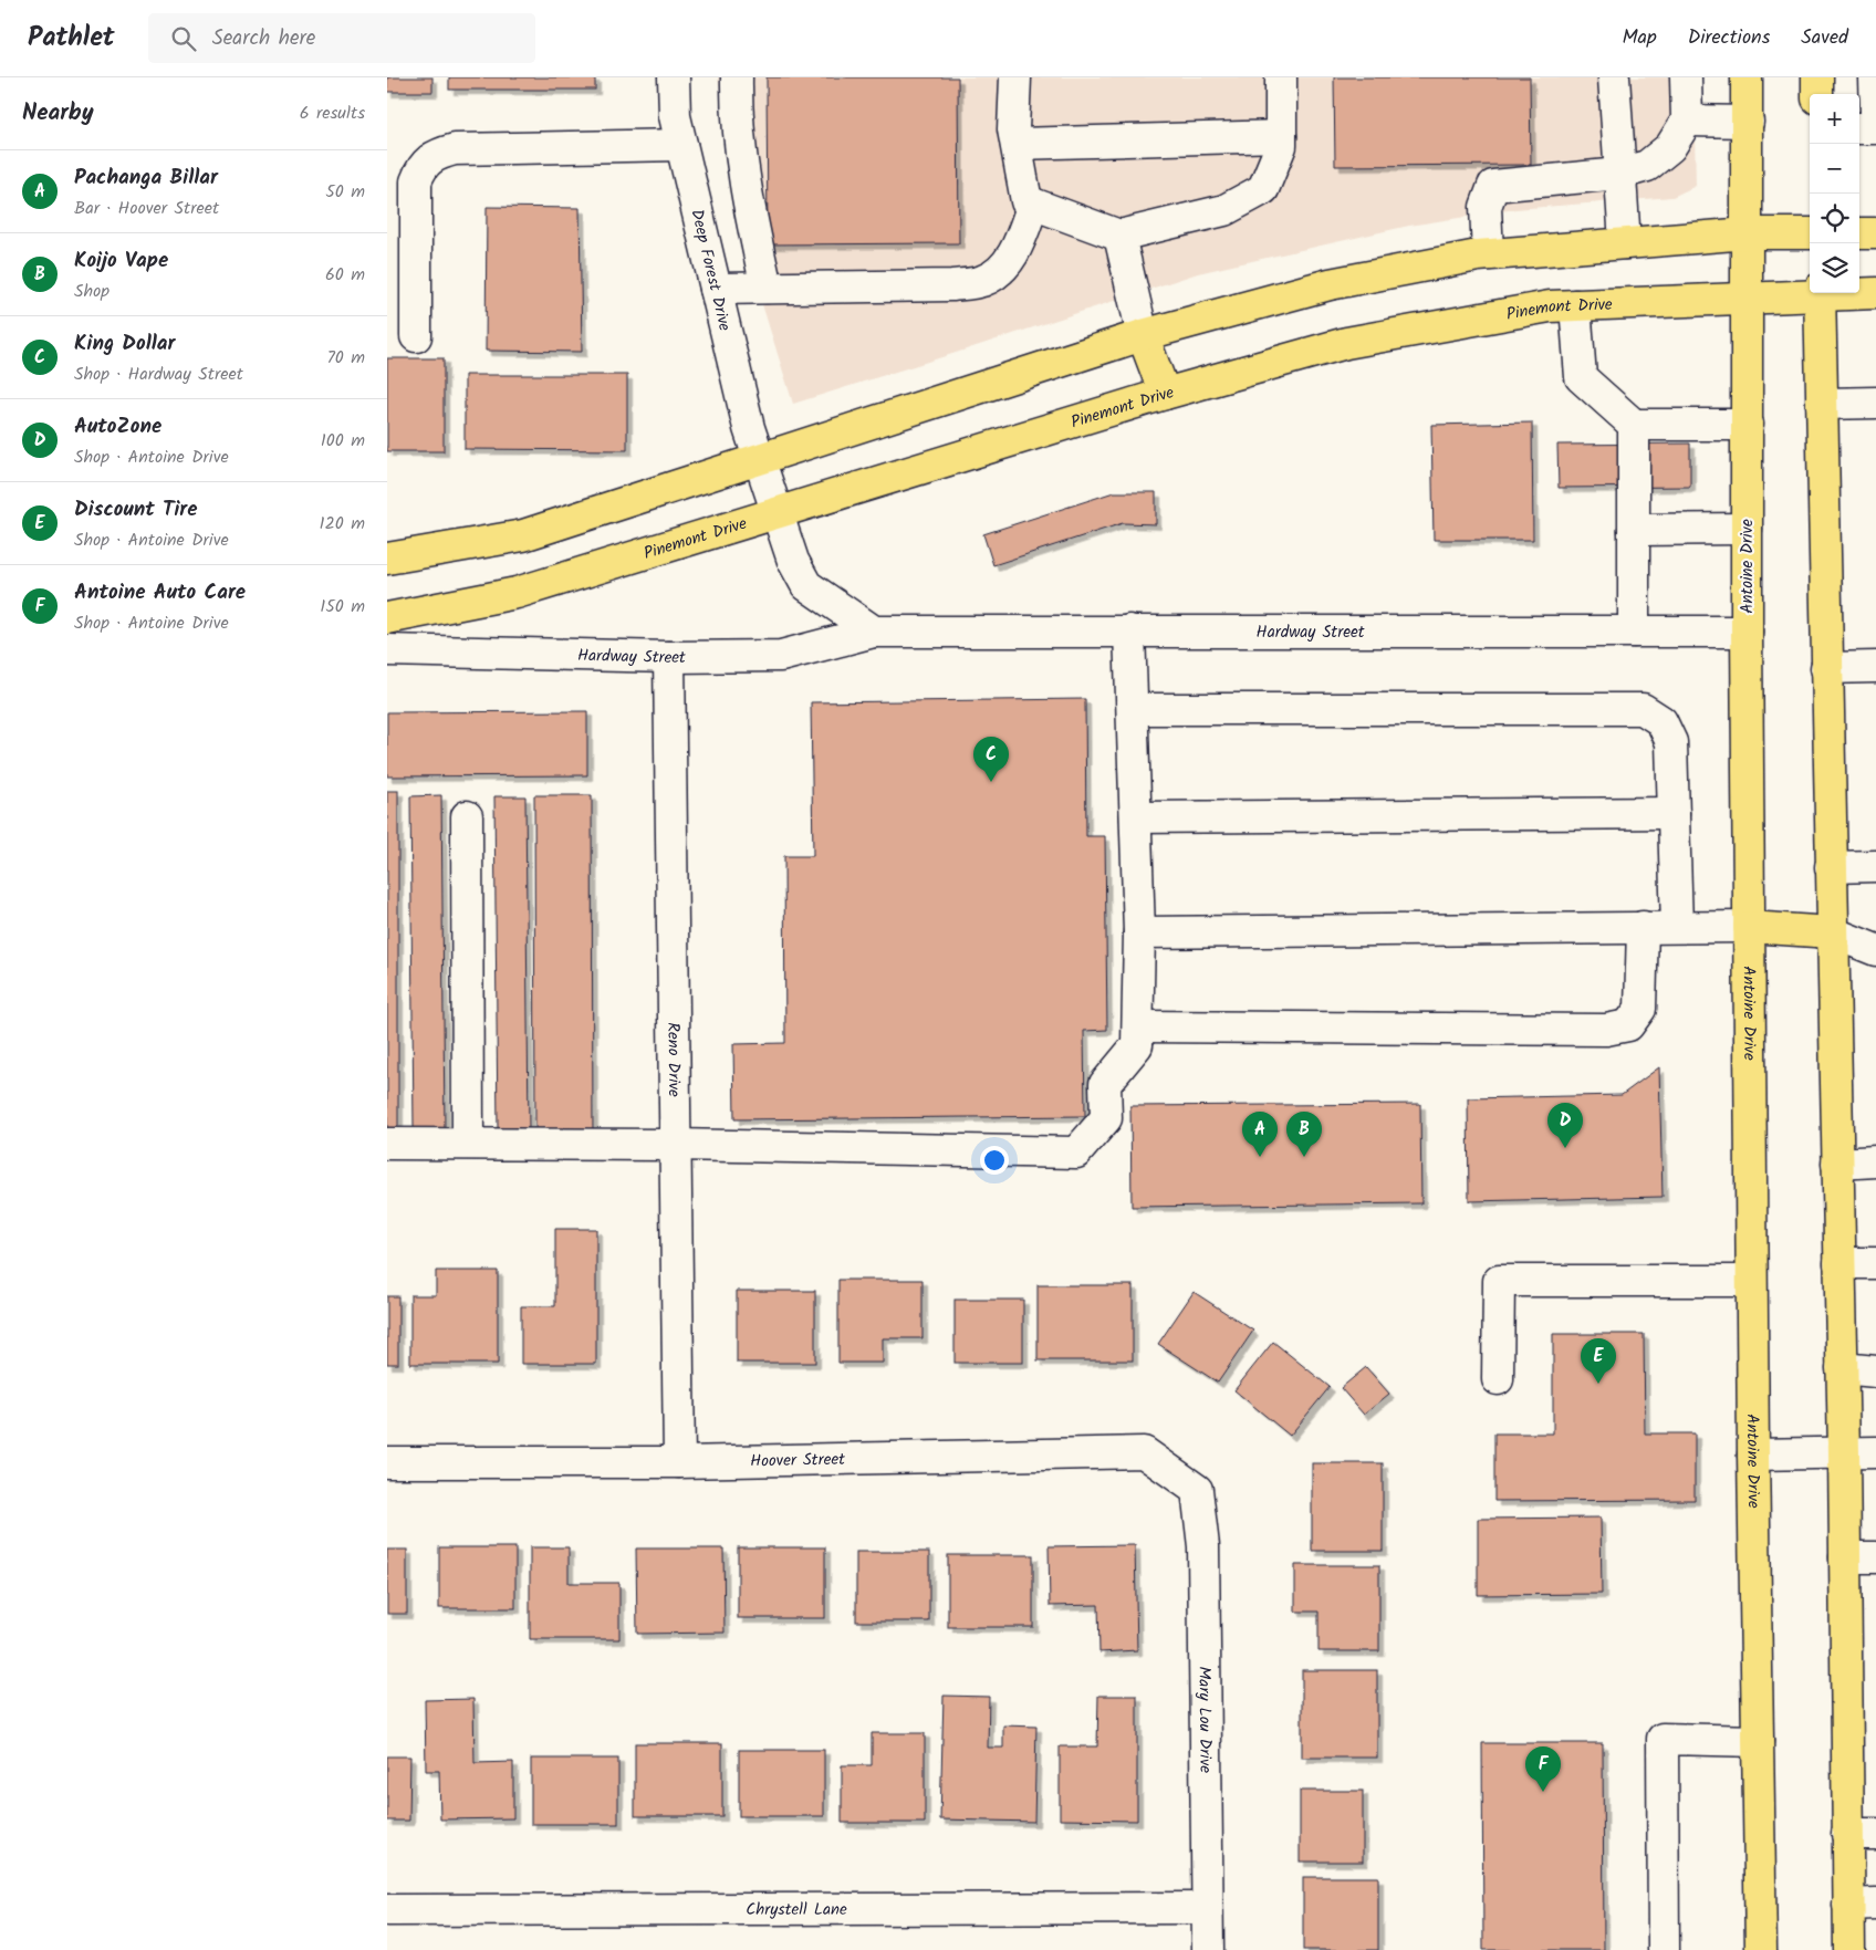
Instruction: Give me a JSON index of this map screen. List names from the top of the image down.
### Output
{
  "streets": {
    "main road": ["Pinemont Drive", "Antoine Drive"],
    "street": [
      "Deep Forest Drive",
      "Hardway Street",
      "Reno Drive",
      "Hoover Street",
      "Mary Lou Drive",
      "Chrystell Lane"
    ]
  },
  "crossings": [
    ["Pinemont Drive", "Antoine Drive"],
    ["Antoine Drive", "Hardway Street"],
    ["Hardway Street", "Reno Drive"],
    ["Reno Drive", "Hoover Street"],
    ["Hoover Street", "Mary Lou Drive"],
    ["Mary Lou Drive", "Chrystell Lane"]
  ],
  "page": {
    "header": "Pathlet",
    "search": "Search here",
    "nav": ["Map", "Directions", "Saved"],
    "heading": ["Nearby", "6 results"],
    "map_buttons": ["+", "−"],
    "list": [
      {
        "mark": "A",
        "name": "Pachanga Billar",
        "note": "Bar · Hoover Street",
        "value": "50 m"
      },
      {
        "mark": "B",
        "name": "Koijo Vape",
        "note": "Shop",
        "value": "60 m"
      },
      {
        "mark": "C",
        "name": "King Dollar",
        "note": "Shop · Hardway Street",
        "value": "70 m"
      },
      {
        "mark": "D",
        "name": "AutoZone",
        "note": "Shop · Antoine Drive",
        "value": "100 m"
      },
      {
        "mark": "E",
        "name": "Discount Tire",
        "note": "Shop · Antoine Drive",
        "value": "120 m"
      },
      {
        "mark": "F",
        "name": "Antoine Auto Care",
        "note": "Shop · Antoine Drive",
        "value": "150 m"
      }
    ],
    "pins": [
      "C",
      "D",
      "A",
      "B",
      "E",
      "F"
    ]
  }
}
